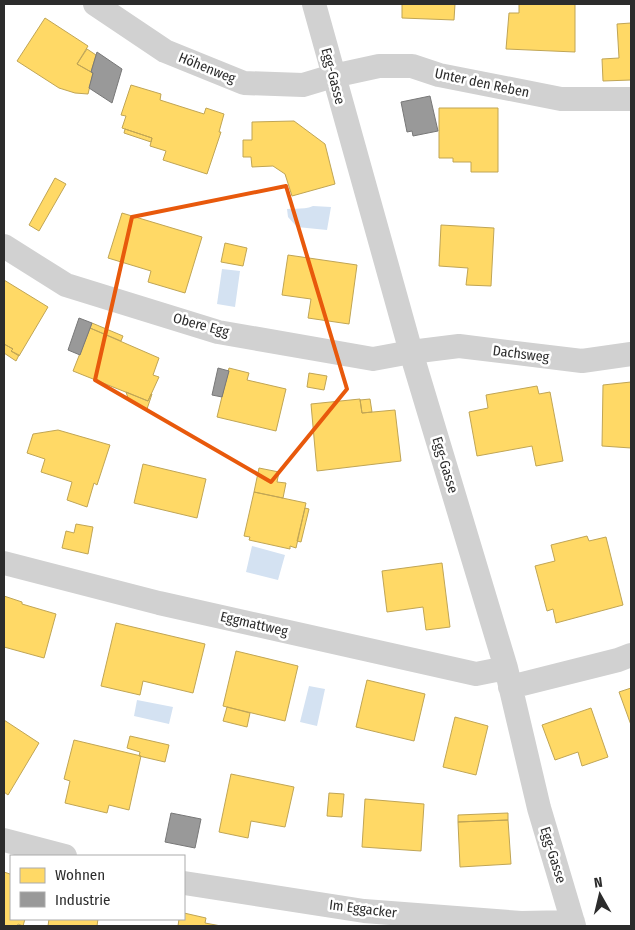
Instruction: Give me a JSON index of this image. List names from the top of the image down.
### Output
{
  "streets": {
    "street": [
      "Höhenweg",
      "Egg-Gasse",
      "Unter den Reben",
      "Obere Egg",
      "Dachsweg",
      "Eggmattweg",
      "Im Eggacker"
    ]
  },
  "crossings": [
    ["Höhenweg", "Egg-Gasse"],
    ["Höhenweg", "Unter den Reben"],
    ["Egg-Gasse", "Unter den Reben"],
    ["Egg-Gasse", "Obere Egg"],
    ["Egg-Gasse", "Dachsweg"],
    ["Egg-Gasse", "Eggmattweg"],
    ["Egg-Gasse", "Im Eggacker"],
    ["Obere Egg", "Dachsweg"]
  ],
  "legend": ["Wohnen", "Industrie"],
  "north": "top"
}
